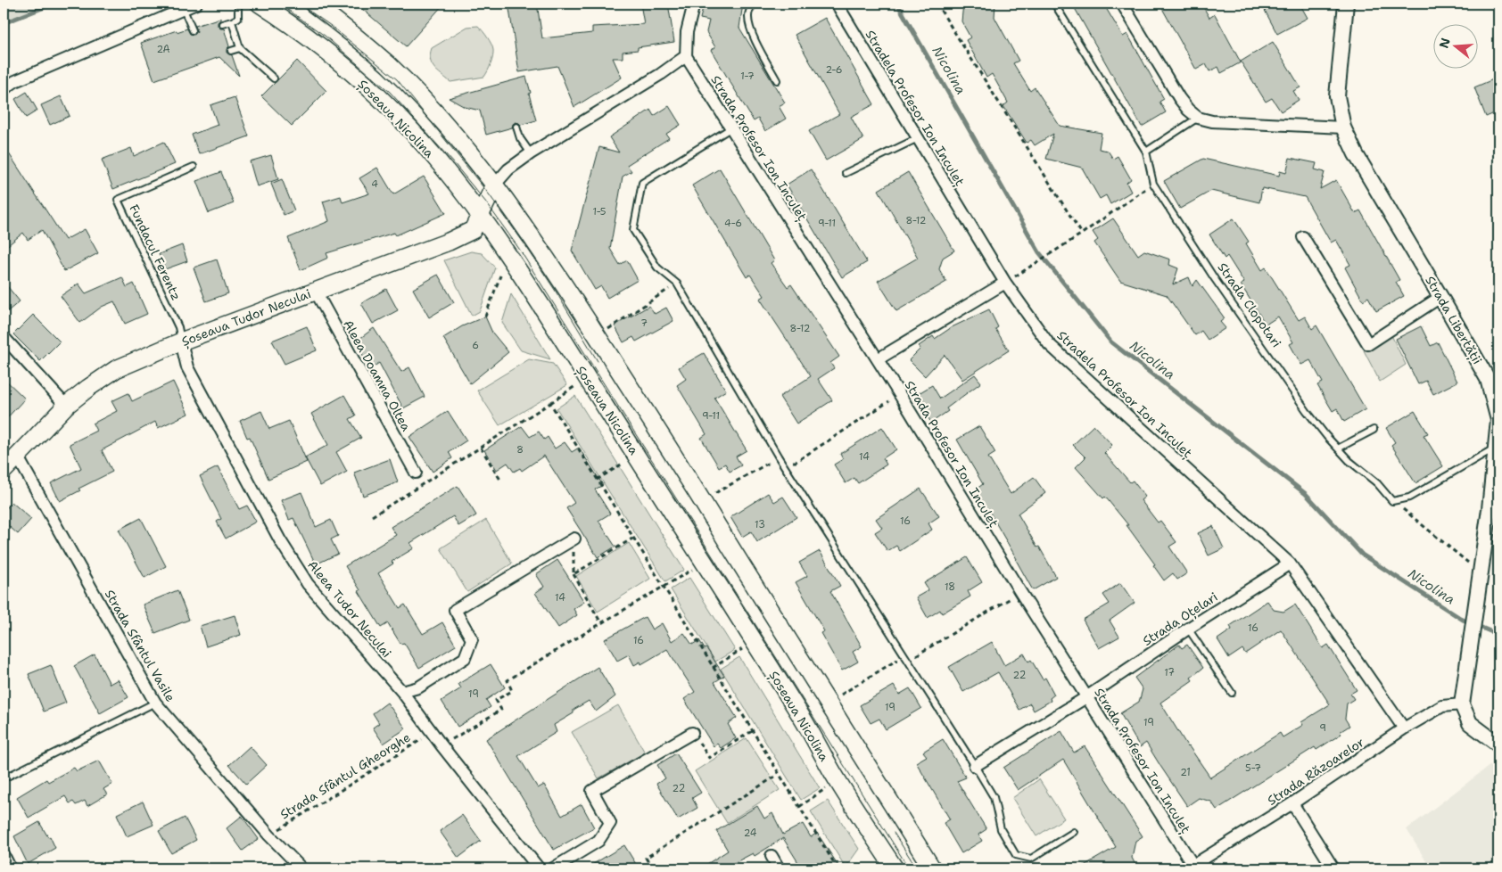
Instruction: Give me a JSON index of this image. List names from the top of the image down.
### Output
{
  "streets": {
    "main road": ["Șoseaua Nicolina", "Șoseaua Tudor Neculai"],
    "street": [
      "Stradela Profesor Ion Inculeț",
      "Strada Profesor Ion Inculeț",
      "Strada Libertății",
      "Aleea Doamna Oltea",
      "Aleea Tudor Neculai",
      "Strada Oțelari",
      "Strada Sfântul Vasile",
      "Strada Răzoarelor"
    ],
    "lane": ["Fundacul Ferentz", "Strada Clopotari"],
    "path": ["Strada Sfântul Gheorghe"]
  },
  "crossings": [
    ["Stradela Profesor Ion Inculeț", "Strada Oțelari"],
    ["Stradela Profesor Ion Inculeț", "Strada Răzoarelor"],
    ["Șoseaua Nicolina", "Șoseaua Tudor Neculai"],
    ["Strada Profesor Ion Inculeț", "Strada Oțelari"],
    ["Strada Profesor Ion Inculeț", "Strada Răzoarelor"],
    ["Fundacul Ferentz", "Șoseaua Tudor Neculai"],
    ["Fundacul Ferentz", "Aleea Tudor Neculai"],
    ["Șoseaua Tudor Neculai", "Aleea Doamna Oltea"],
    ["Șoseaua Tudor Neculai", "Aleea Tudor Neculai"],
    ["Șoseaua Tudor Neculai", "Strada Sfântul Vasile"],
    ["Strada Libertății", "Strada Răzoarelor"],
    ["Aleea Tudor Neculai", "Strada Sfântul Gheorghe"],
    ["Strada Sfântul Vasile", "Strada Sfântul Gheorghe"]
  ],
  "water": ["Nicolina"],
  "house_numbers": [
    "2A",
    "2-6",
    "1-7",
    "4",
    "1-5",
    "8-12",
    "4-6",
    "9-11",
    "7",
    "8-12",
    "6",
    "9-11",
    "8",
    "14",
    "16",
    "13",
    "18",
    "14",
    "16",
    "16",
    "17",
    "22",
    "19",
    "19",
    "19",
    "9",
    "5-7",
    "21",
    "22",
    "24"
  ],
  "north": "left"
}
